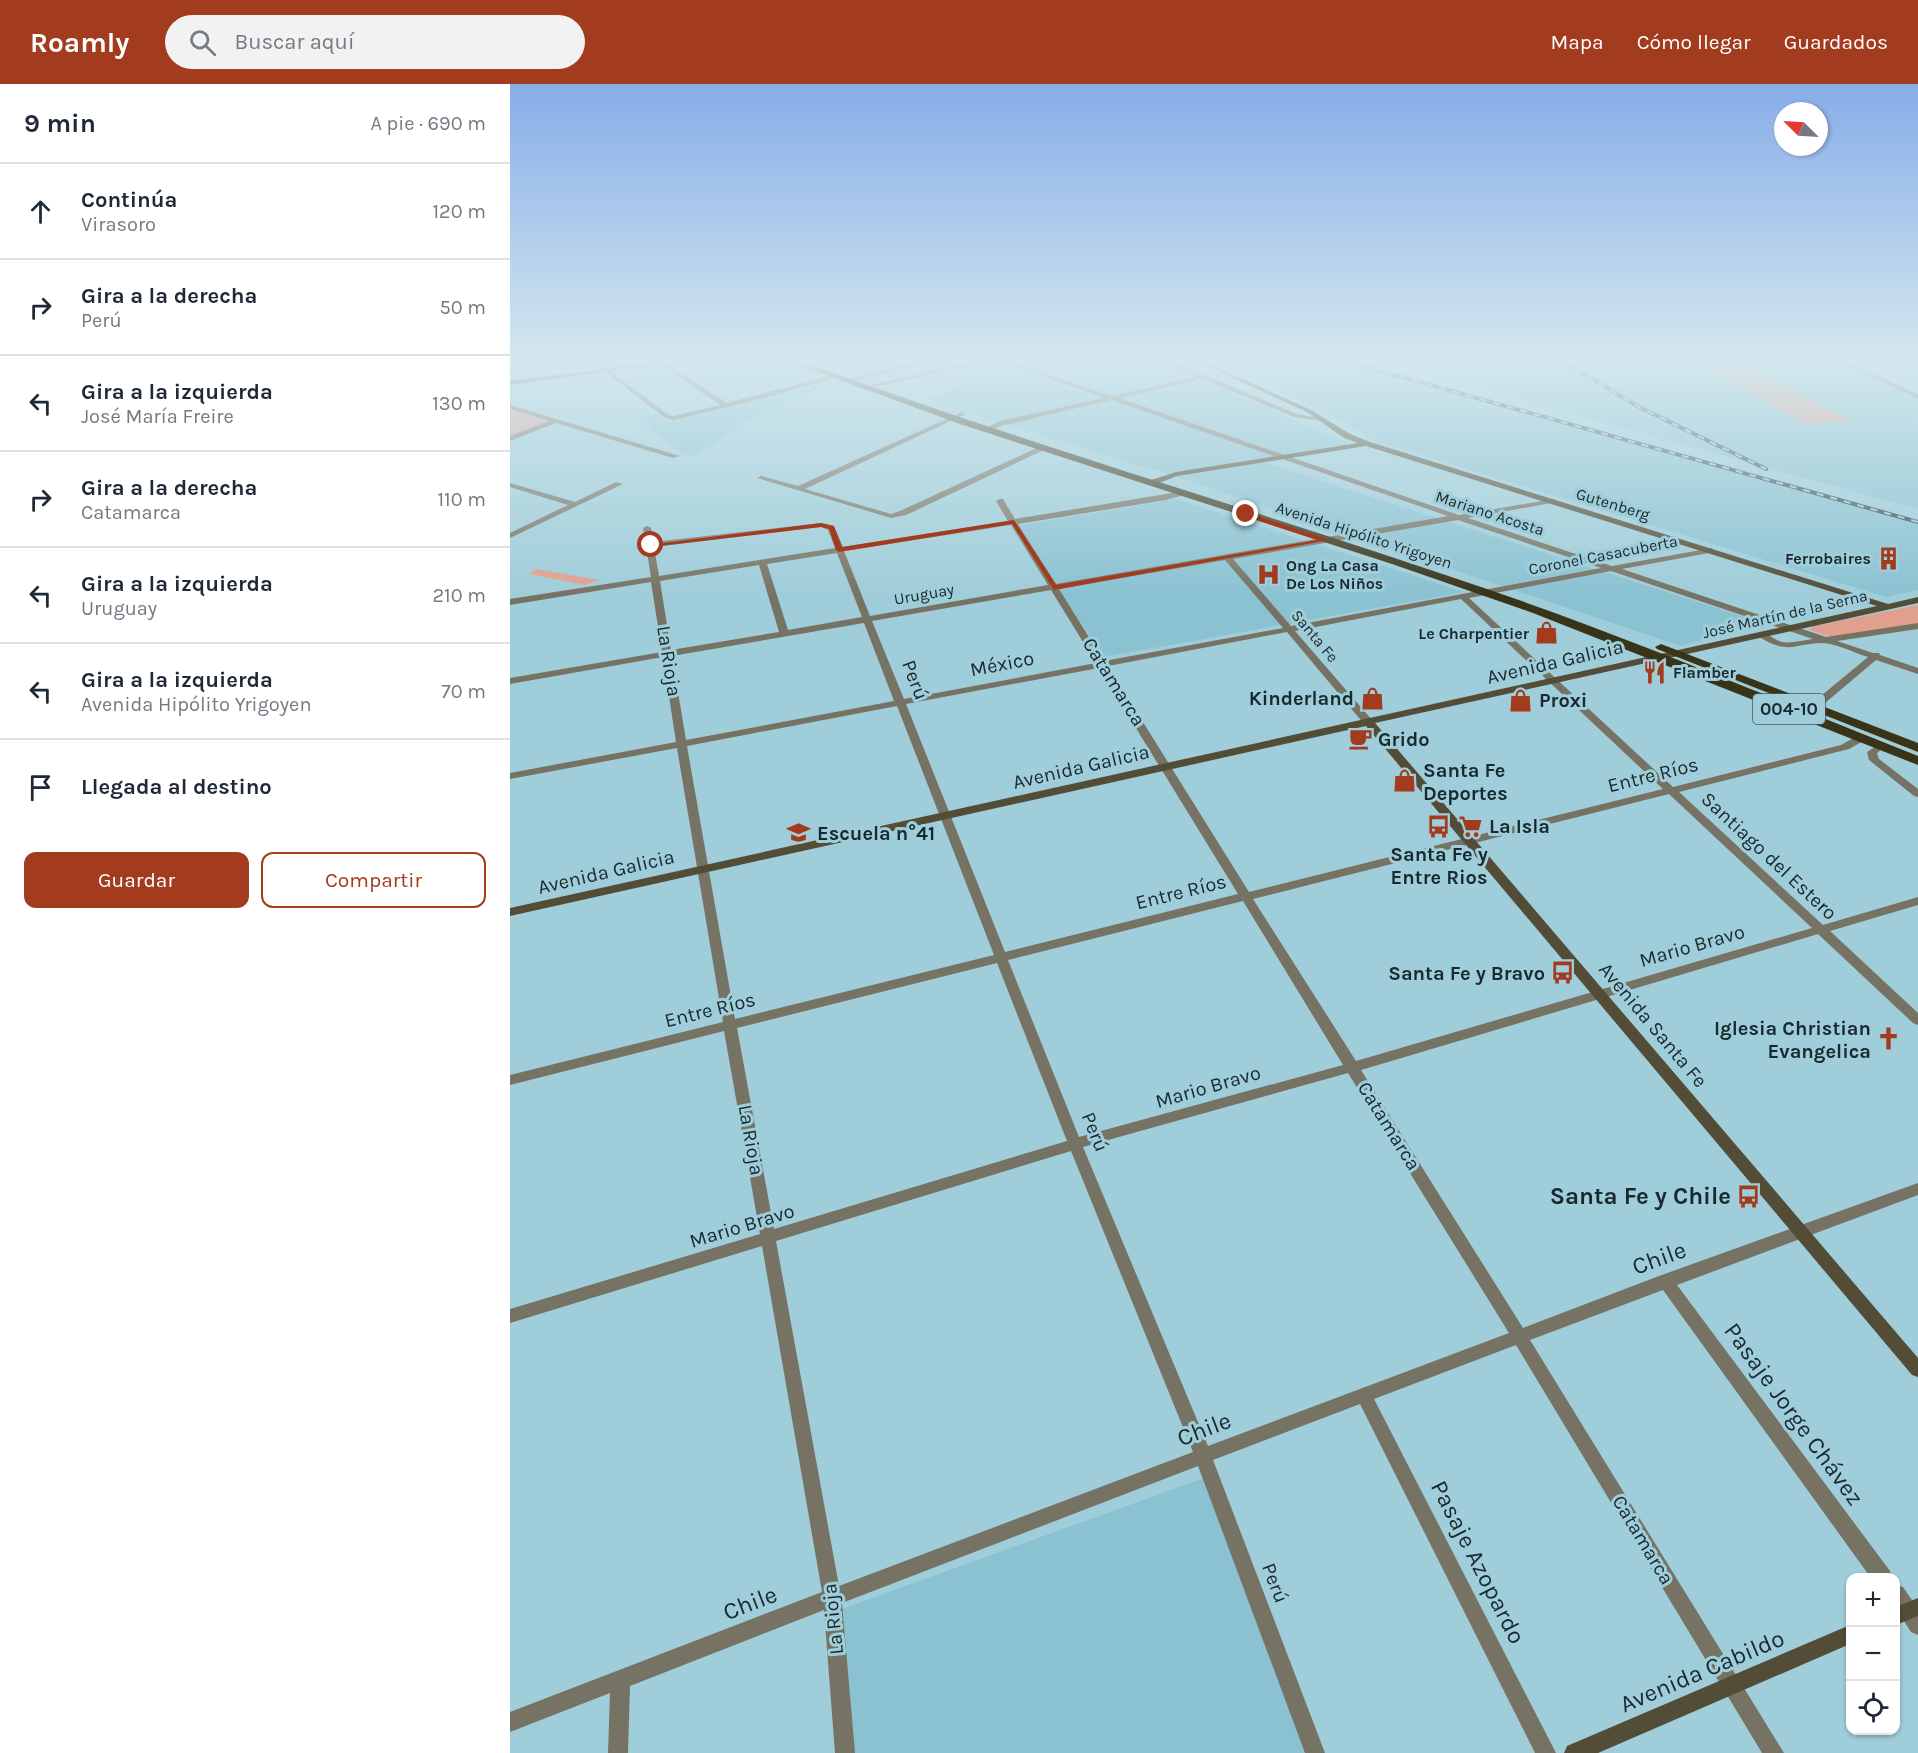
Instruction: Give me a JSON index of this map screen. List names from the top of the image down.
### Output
{
  "streets": {
    "main road": ["Avenida Hipólito Yrigoyen", "004-10"],
    "street": [
      "Gutenberg",
      "Mariano Acosta",
      "Coronel Casacuberta",
      "Uruguay",
      "José Martín de la Serna",
      "Santa Fe",
      "La Rioja",
      "Avenida Galicia",
      "México",
      "Perú",
      "Catamarca",
      "Entre Ríos",
      "Santiago del Estero",
      "Mario Bravo",
      "Avenida Santa Fe",
      "Chile",
      "Pasaje Jorge Chávez",
      "Pasaje Azopardo",
      "Avenida Cabildo"
    ]
  },
  "crossings": [
    ["Gutenberg", "Coronel Casacuberta"],
    ["Gutenberg", "Uruguay"],
    ["Gutenberg", "José Martín de la Serna"],
    ["Mariano Acosta", "Coronel Casacuberta"],
    ["Mariano Acosta", "Uruguay"],
    ["Mariano Acosta", "José Martín de la Serna"],
    ["Avenida Hipólito Yrigoyen", "Coronel Casacuberta"],
    ["Avenida Hipólito Yrigoyen", "Uruguay"],
    ["Avenida Hipólito Yrigoyen", "José Martín de la Serna"],
    ["Avenida Hipólito Yrigoyen", "Avenida Galicia"],
    ["Avenida Hipólito Yrigoyen", "México"],
    ["Avenida Hipólito Yrigoyen", "Entre Ríos"],
    ["Coronel Casacuberta", "México"],
    ["Uruguay", "Santa Fe"],
    ["Uruguay", "La Rioja"],
    ["Uruguay", "Perú"],
    ["Uruguay", "Catamarca"],
    ["José Martín de la Serna", "Avenida Galicia"],
    ["Santa Fe", "México"],
    ["Santa Fe", "Avenida Santa Fe"],
    ["La Rioja", "Avenida Galicia"],
    ["La Rioja", "México"],
    ["La Rioja", "Perú"],
    ["La Rioja", "Entre Ríos"],
    ["La Rioja", "Mario Bravo"],
    ["La Rioja", "Chile"],
    ["Avenida Galicia", "Perú"],
    ["Avenida Galicia", "Catamarca"],
    ["Avenida Galicia", "Santiago del Estero"],
    ["Avenida Galicia", "Avenida Santa Fe"],
    ["México", "Perú"],
    ["México", "Catamarca"],
    ["México", "Santiago del Estero"],
    ["Perú", "Entre Ríos"],
    ["Perú", "Mario Bravo"],
    ["Perú", "Chile"],
    ["Catamarca", "Entre Ríos"],
    ["Catamarca", "Mario Bravo"],
    ["Catamarca", "Chile"],
    ["Catamarca", "Avenida Cabildo"],
    ["Entre Ríos", "Santiago del Estero"],
    ["Entre Ríos", "Avenida Santa Fe"],
    ["Santiago del Estero", "Mario Bravo"],
    ["Mario Bravo", "Avenida Santa Fe"],
    ["Avenida Santa Fe", "Chile"],
    ["Chile", "Pasaje Jorge Chávez"],
    ["Chile", "Pasaje Azopardo"]
  ],
  "places": {
    "building": ["Ferrobaires"],
    "hospital": ["Ong La Casa De Los Niños"],
    "shop": [
      "Le Charpentier",
      "Kinderland",
      "Proxi",
      "Santa Fe Deportes"
    ],
    "restaurant": ["Flamber"],
    "cafe": ["Grido"],
    "supermarket": ["La Isla"],
    "bus stop": ["Santa Fe y Entre Rios", "Santa Fe y Bravo", "Santa Fe y Chile"],
    "school or university": ["Escuela n°41"],
    "church": ["Iglesia Christian Evangelica"]
  },
  "north": "top left",
  "page": {
    "header": "Roamly",
    "search": "Buscar aquí",
    "nav": ["Mapa", "Cómo llegar", "Guardados"],
    "heading": ["9 min", "A pie · 690 m"],
    "list": [
      ["Continúa", "Virasoro", "120 m"],
      ["Gira a la derecha", "Perú", "50 m"],
      ["Gira a la izquierda", "José María Freire", "130 m"],
      ["Gira a la derecha", "Catamarca", "110 m"],
      ["Gira a la izquierda", "Uruguay", "210 m"],
      ["Gira a la izquierda", "Avenida Hipólito Yrigoyen", "70 m"],
      "Llegada al destino"
    ],
    "buttons": ["Guardar", "Compartir"],
    "map_buttons": ["+", "−"]
  }
}
